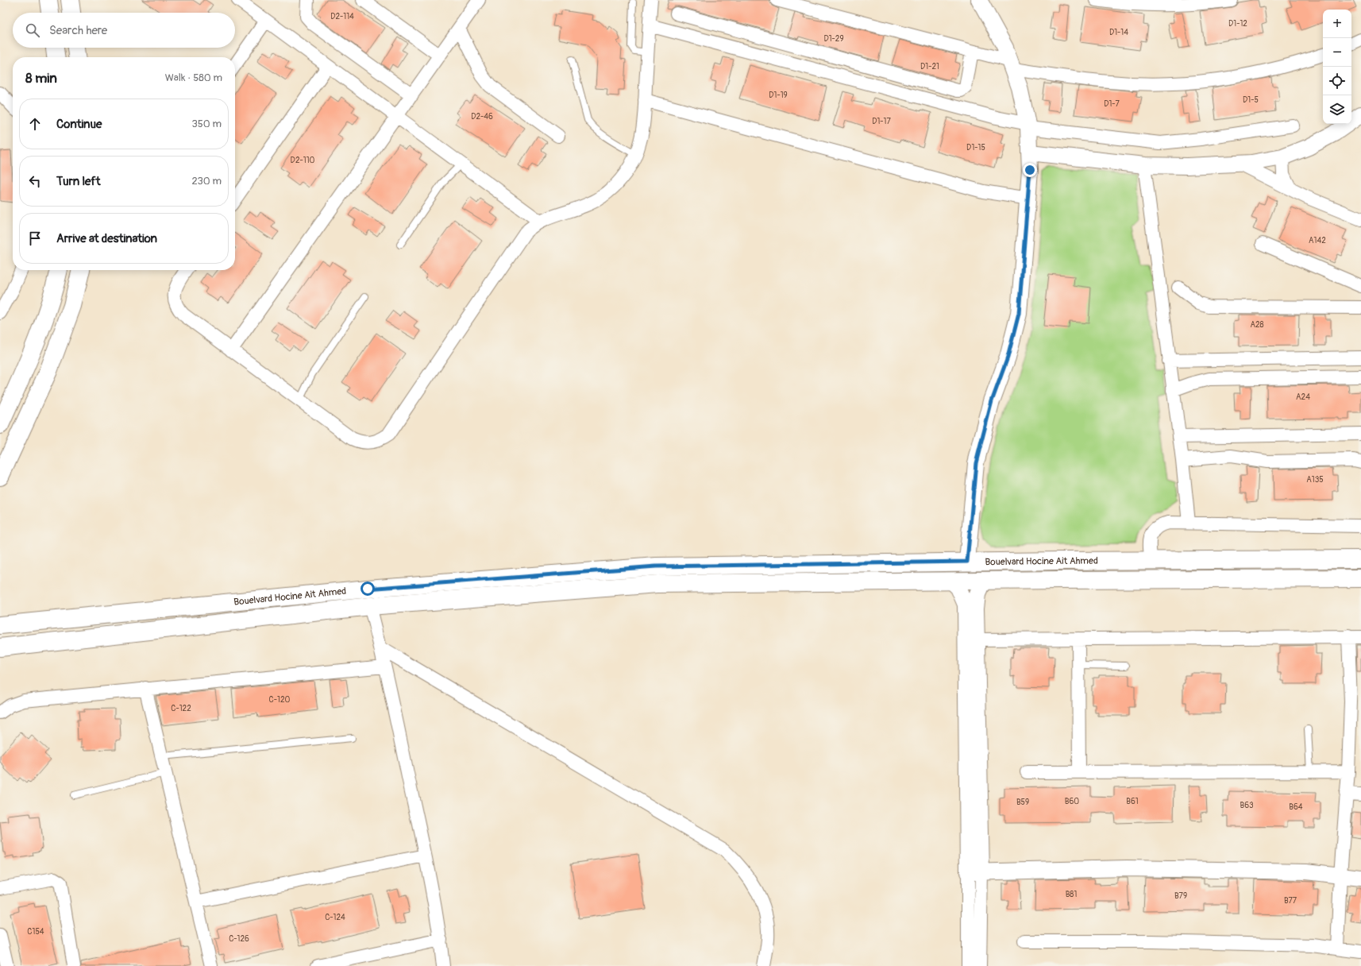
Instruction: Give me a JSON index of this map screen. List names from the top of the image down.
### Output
{
  "streets": {
    "main road": ["Bouelvard Hocine Ait Ahmed"]
  },
  "house_numbers": [
    "D2-114",
    "D1-12",
    "D1-14",
    "D1-29",
    "D1-21",
    "D1-19",
    "D1-5",
    "D1-7",
    "D2-46",
    "D1-17",
    "D1-15",
    "D2-110",
    "A142",
    "A28",
    "A24",
    "A135",
    "C-120",
    "C-122",
    "B60",
    "B61",
    "B59",
    "B63",
    "B64",
    "B81",
    "B79",
    "B77",
    "C-124",
    "C154",
    "C-126"
  ],
  "page": {
    "map_buttons": ["+", "−"],
    "search": "Search here",
    "heading": ["8 min", "Walk · 580 m"],
    "list": [
      ["Continue", "350 m"],
      ["Turn left", "230 m"],
      "Arrive at destination"
    ]
  }
}
